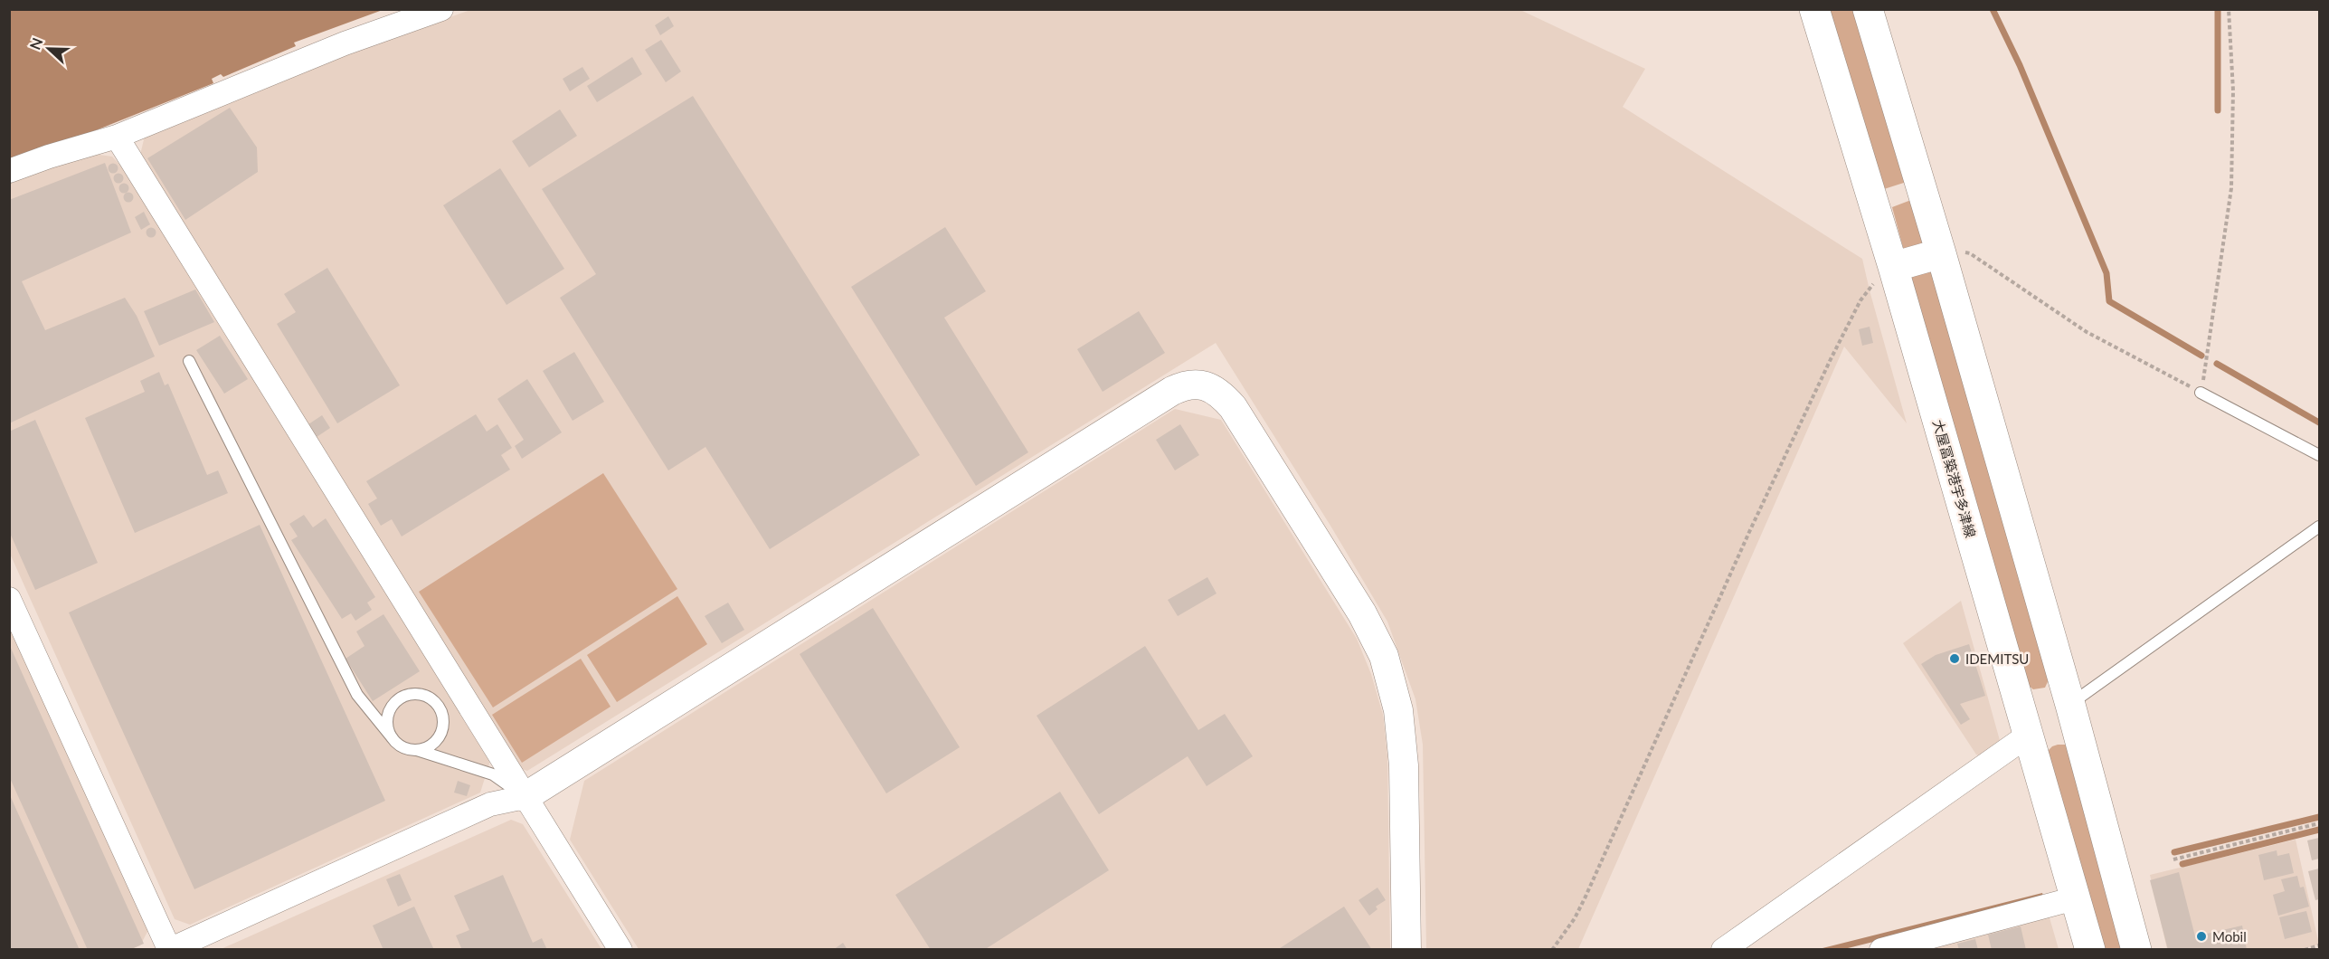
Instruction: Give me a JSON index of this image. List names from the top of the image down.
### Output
{
  "streets": {
    "main road": ["大屋冨築港宇多津線"]
  },
  "places": ["IDEMITSU", "Mobil"],
  "north": "left"
}
